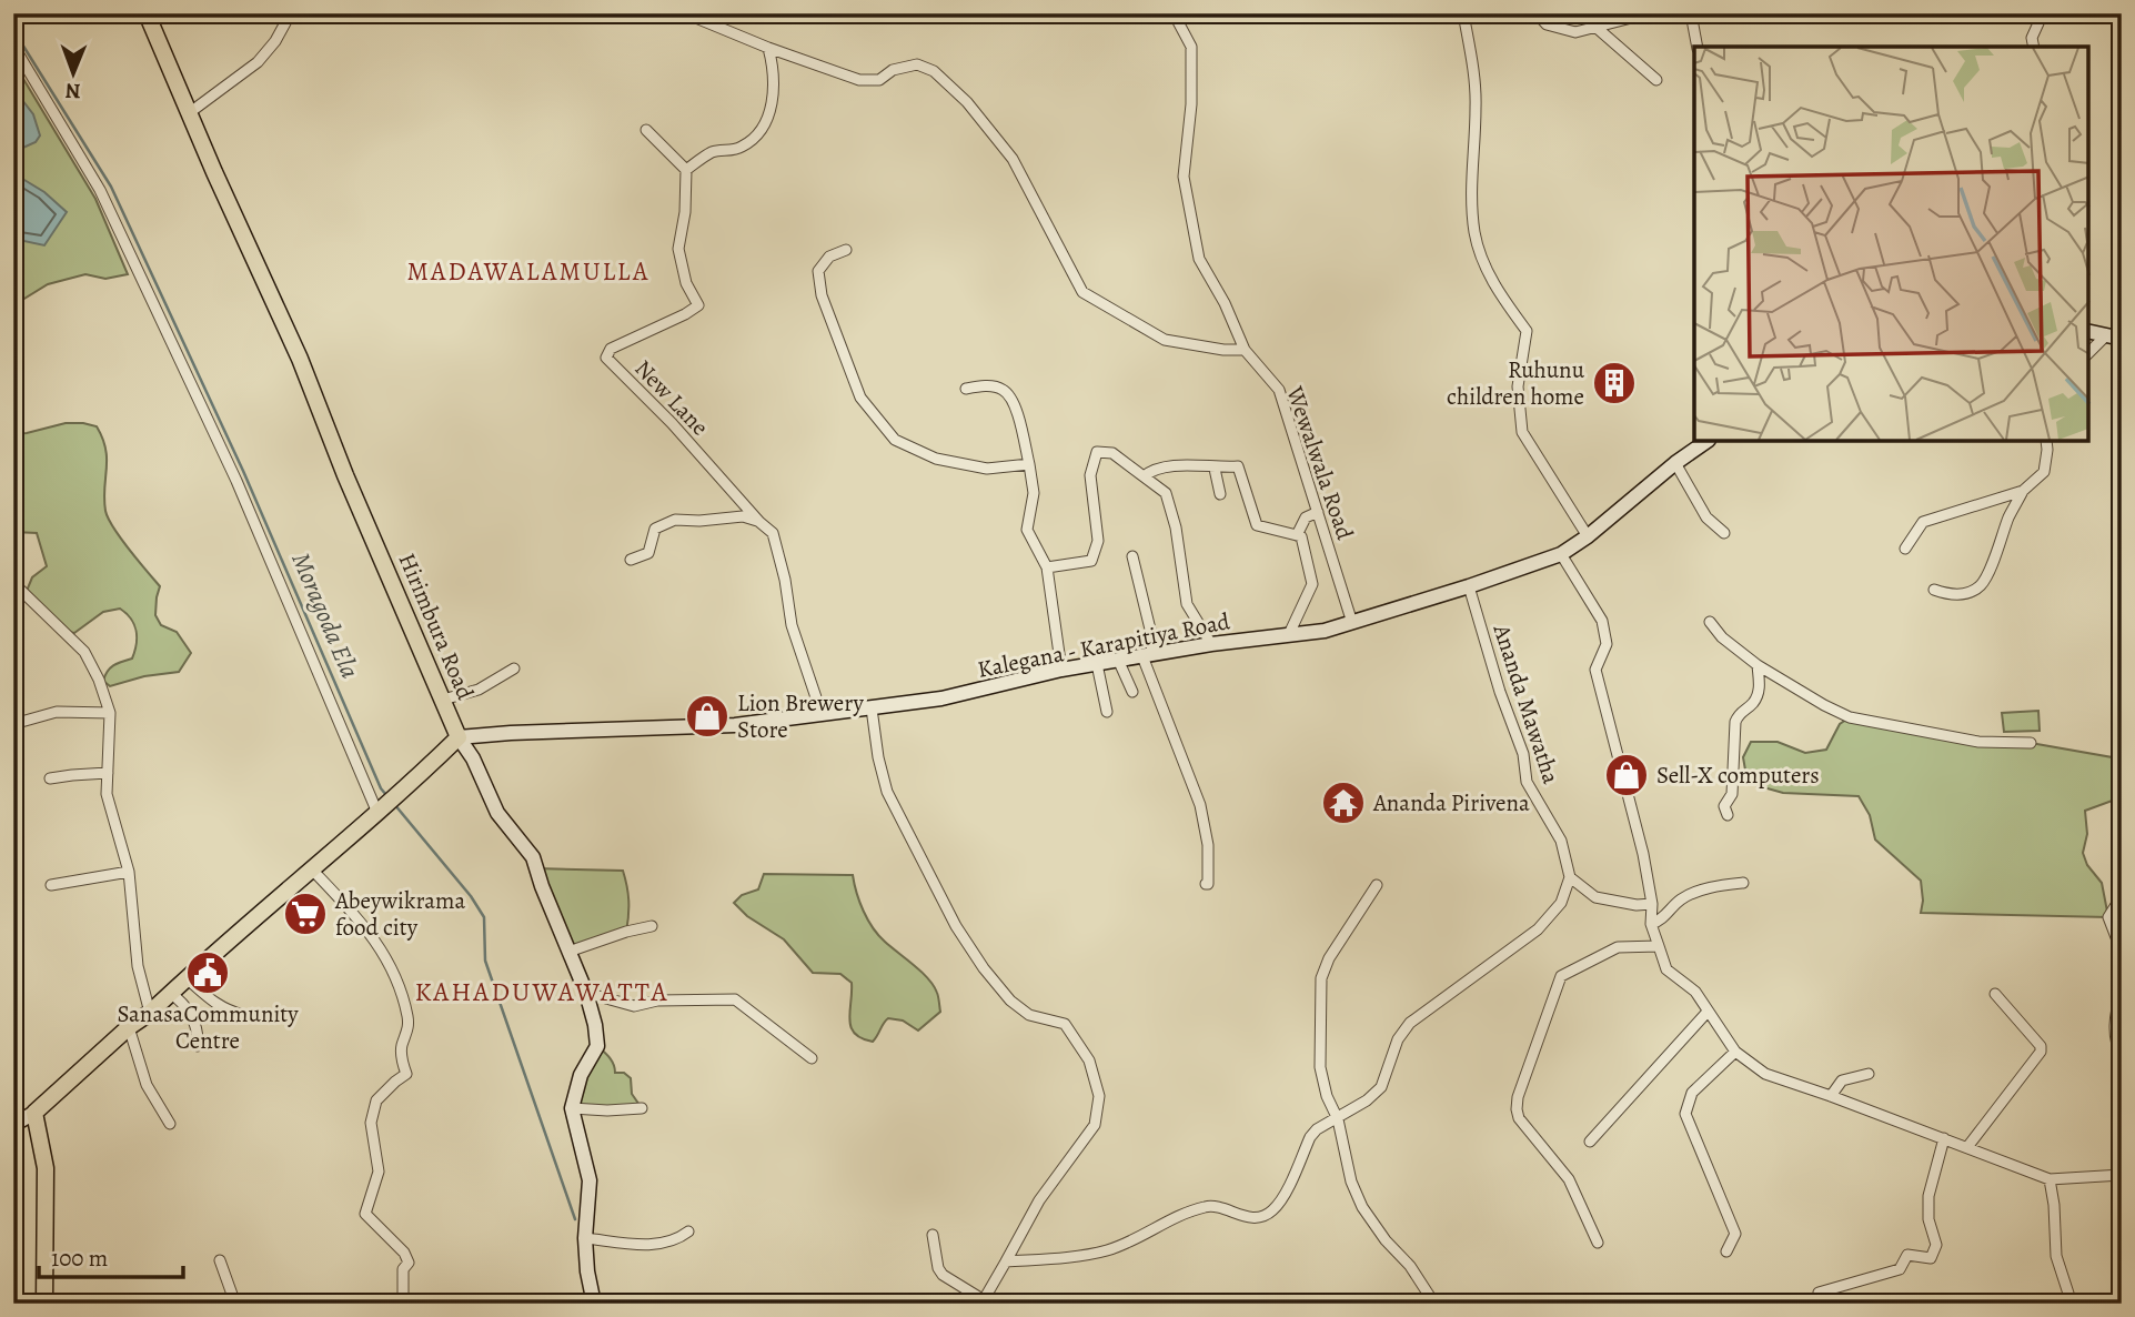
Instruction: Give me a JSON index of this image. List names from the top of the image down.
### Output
{
  "streets": {
    "main road": ["Hirimbura Road", "Kalegana - Karapitiya Road"],
    "street": ["New Lane", "Wewalwala Road", "Ananda Mawatha"]
  },
  "crossings": [
    ["New Lane", "Kalegana - Karapitiya Road"],
    ["Wewalwala Road", "Kalegana - Karapitiya Road"],
    ["Hirimbura Road", "Kalegana - Karapitiya Road"],
    ["Kalegana - Karapitiya Road", "Ananda Mawatha"]
  ],
  "districts": ["MADAWALAMULLA", "KAHADUWAWATTA"],
  "water": ["Moragoda Ela"],
  "places": {
    "building": ["Ruhunu children home"],
    "shop": ["Lion Brewery Store", "Sell-X computers"],
    "temple": ["Ananda Pirivena"],
    "supermarket": ["Abeywikrama food city"],
    "public building": ["SanasaCommunity Centre"]
  },
  "scale_bar": "100 m",
  "north": "bottom"
}
